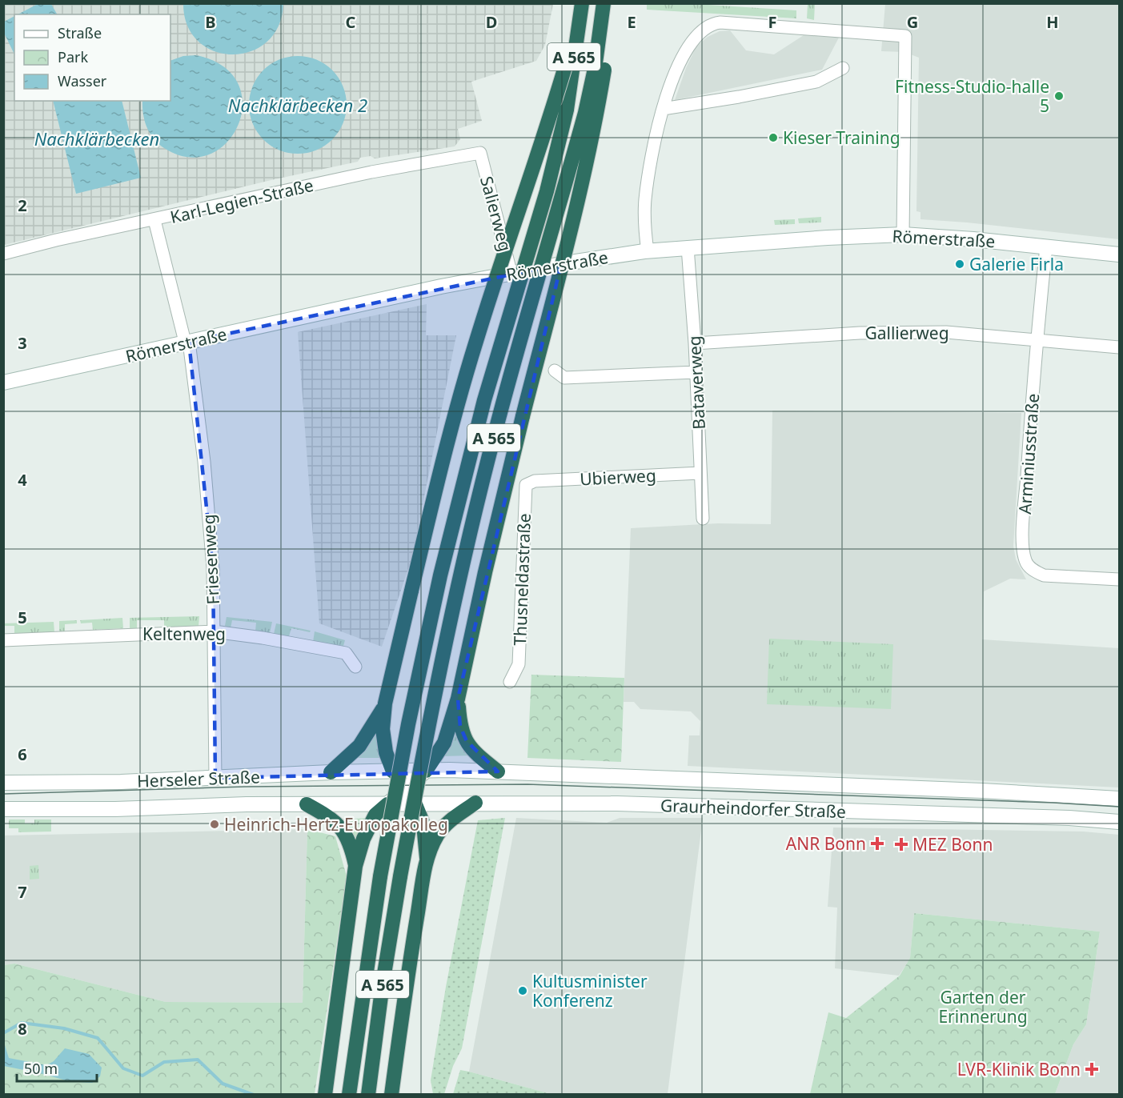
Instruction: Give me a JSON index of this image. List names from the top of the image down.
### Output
{
  "streets": {
    "highway": ["A 565"],
    "street": [
      "Karl-Legien-Straße",
      "Salierweg",
      "Römerstraße",
      "Gallierweg",
      "Bataverweg",
      "Arminiusstraße",
      "Ubierweg",
      "Friesenweg",
      "Thusneldastraße",
      "Keltenweg",
      "Herseler Straße",
      "Graurheindorfer Straße"
    ]
  },
  "crossings": [
    ["Karl-Legien-Straße", "Salierweg"],
    ["Karl-Legien-Straße", "Friesenweg"],
    ["Salierweg", "Römerstraße"],
    ["Römerstraße", "Bataverweg"],
    ["Römerstraße", "Arminiusstraße"],
    ["Römerstraße", "Friesenweg"],
    ["Gallierweg", "Bataverweg"],
    ["Gallierweg", "Arminiusstraße"],
    ["Bataverweg", "Ubierweg"],
    ["Ubierweg", "Thusneldastraße"],
    ["Friesenweg", "Keltenweg"],
    ["Friesenweg", "Herseler Straße"],
    ["Herseler Straße", "Graurheindorfer Straße"]
  ],
  "water": ["Nachklärbecken 2", "Nachklärbecken"],
  "parks": ["Garten der Erinnerung"],
  "places": {
    "other": [
      "Fitness-Studio-halle 5",
      "Kieser Training",
      "Galerie Firla",
      "Heinrich-Hertz-Europakolleg",
      "Kultusminister Konferenz"
    ],
    "health": ["ANR Bonn", "MEZ Bonn", "LVR-Klinik Bonn"]
  },
  "legend": ["Straße", "Park", "Wasser"],
  "scale_bar": "50 m",
  "grid": {
    "columns": [
      "B",
      "C",
      "D",
      "E",
      "F",
      "G",
      "H"
    ],
    "rows": [
      "2",
      "3",
      "4",
      "5",
      "6",
      "7",
      "8"
    ]
  }
}
